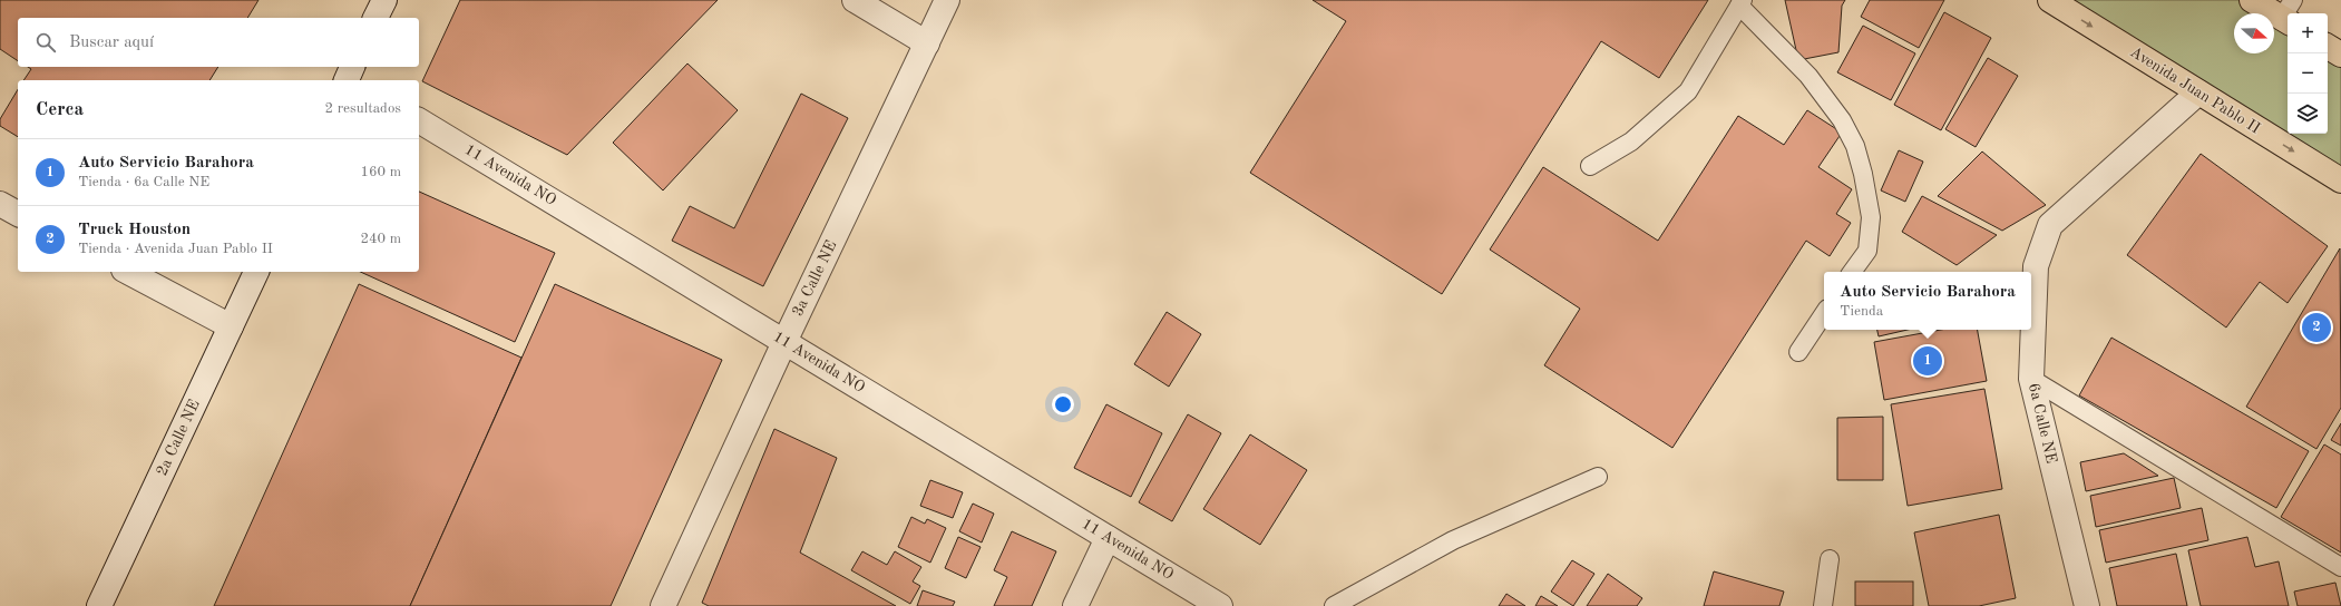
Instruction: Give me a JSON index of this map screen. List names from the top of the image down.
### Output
{
  "streets": {
    "highway": ["Avenida Juan Pablo II"],
    "street": [
      "11 Avenida NO",
      "3a Calle NE",
      "6a Calle NE",
      "2a Calle NE"
    ]
  },
  "crossings": [
    ["Avenida Juan Pablo II", "6a Calle NE"],
    ["11 Avenida NO", "3a Calle NE"]
  ],
  "one_way": ["Avenida Juan Pablo II"],
  "north": "right",
  "page": {
    "map_buttons": ["+", "−"],
    "search": "Buscar aquí",
    "heading": ["Cerca", "2 resultados"],
    "list": [
      {
        "mark": "1",
        "name": "Auto Servicio Barahora",
        "note": "Tienda · 6a Calle NE",
        "value": "160 m"
      },
      {
        "mark": "2",
        "name": "Truck Houston",
        "note": "Tienda · Avenida Juan Pablo II",
        "value": "240 m"
      }
    ],
    "popup": ["Auto Servicio Barahora", "Tienda"],
    "pins": ["2", "1"]
  }
}
